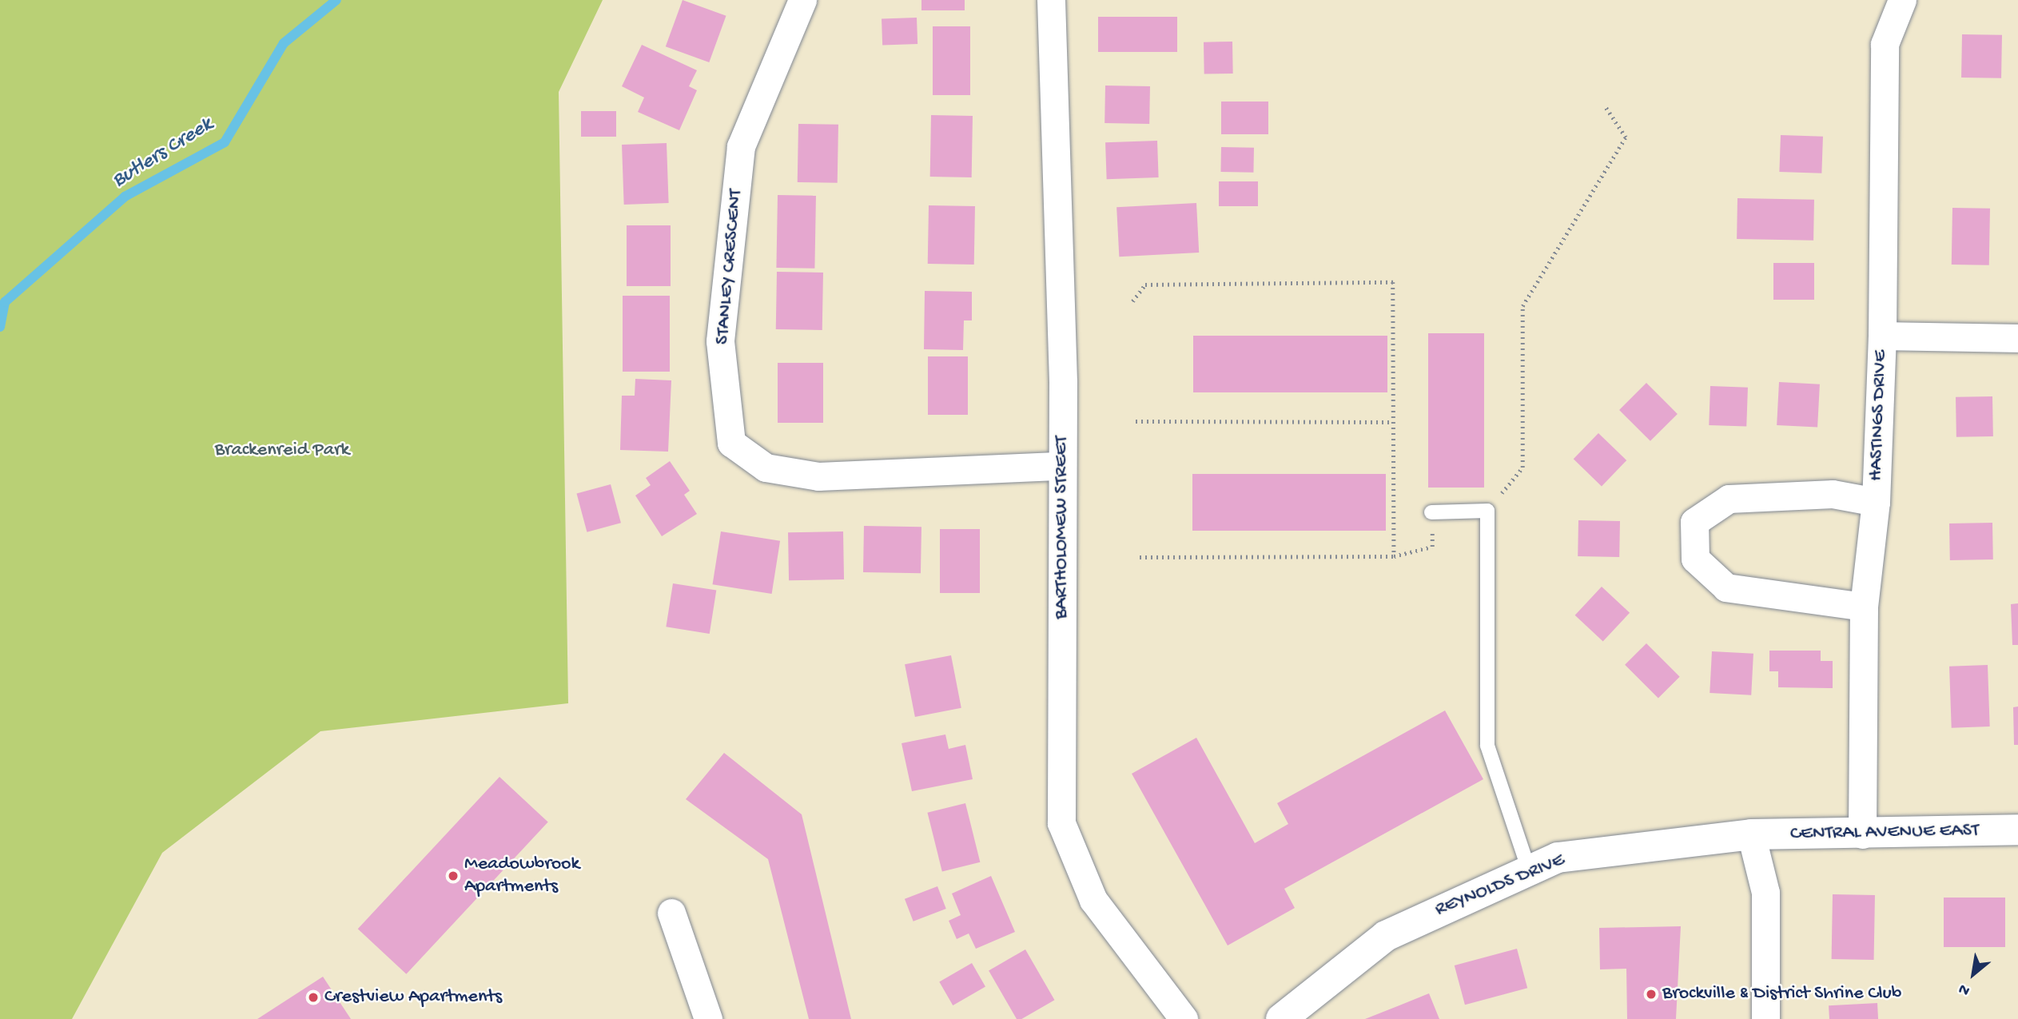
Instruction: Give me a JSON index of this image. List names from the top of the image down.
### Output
{
  "streets": {
    "street": [
      "STANLEY CRESCENT",
      "HASTINGS DRIVE",
      "BARTHOLOMEW STREET",
      "CENTRAL AVENUE EAST",
      "REYNOLDS DRIVE"
    ]
  },
  "crossings": [
    ["STANLEY CRESCENT", "BARTHOLOMEW STREET"],
    ["HASTINGS DRIVE", "CENTRAL AVENUE EAST"],
    ["CENTRAL AVENUE EAST", "REYNOLDS DRIVE"]
  ],
  "water": ["Butlers Creek"],
  "parks": ["Brackenreid Park"],
  "places": ["Meadowbrook Apartments", "Brockville & District Shrine Club", "Crestview Apartments"],
  "north": "bottom left"
}
